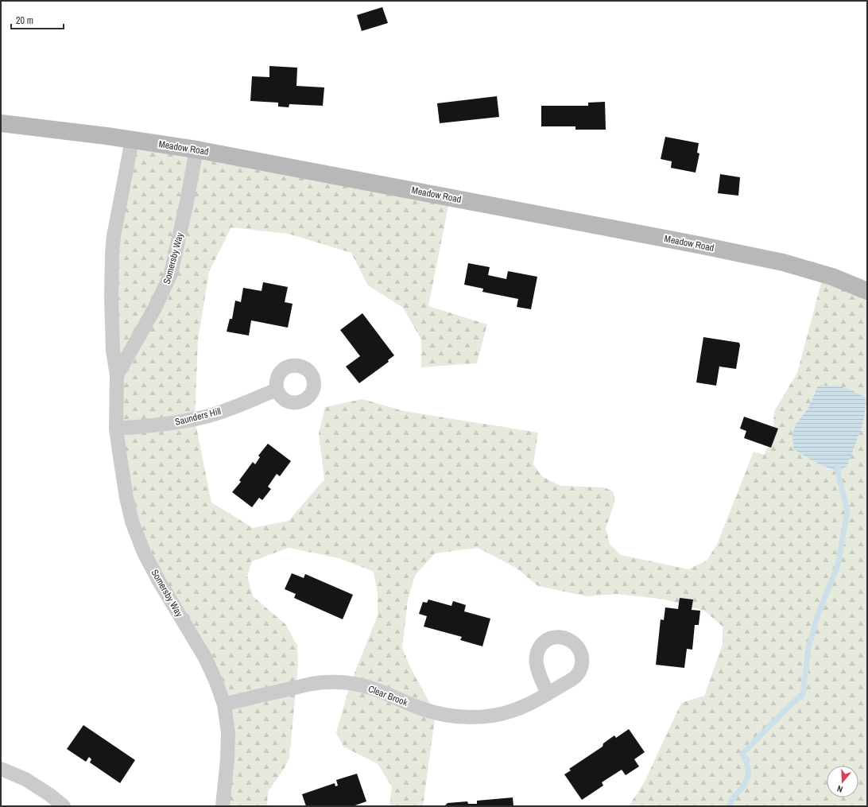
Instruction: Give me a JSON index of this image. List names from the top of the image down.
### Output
{
  "streets": {
    "street": [
      "Meadow Road",
      "Somersby Way",
      "Saunders Hill",
      "Clear Brook"
    ]
  },
  "crossings": [
    ["Meadow Road", "Somersby Way"],
    ["Somersby Way", "Saunders Hill"],
    ["Somersby Way", "Clear Brook"]
  ],
  "scale_bar": "20 m",
  "north": "bottom"
}
